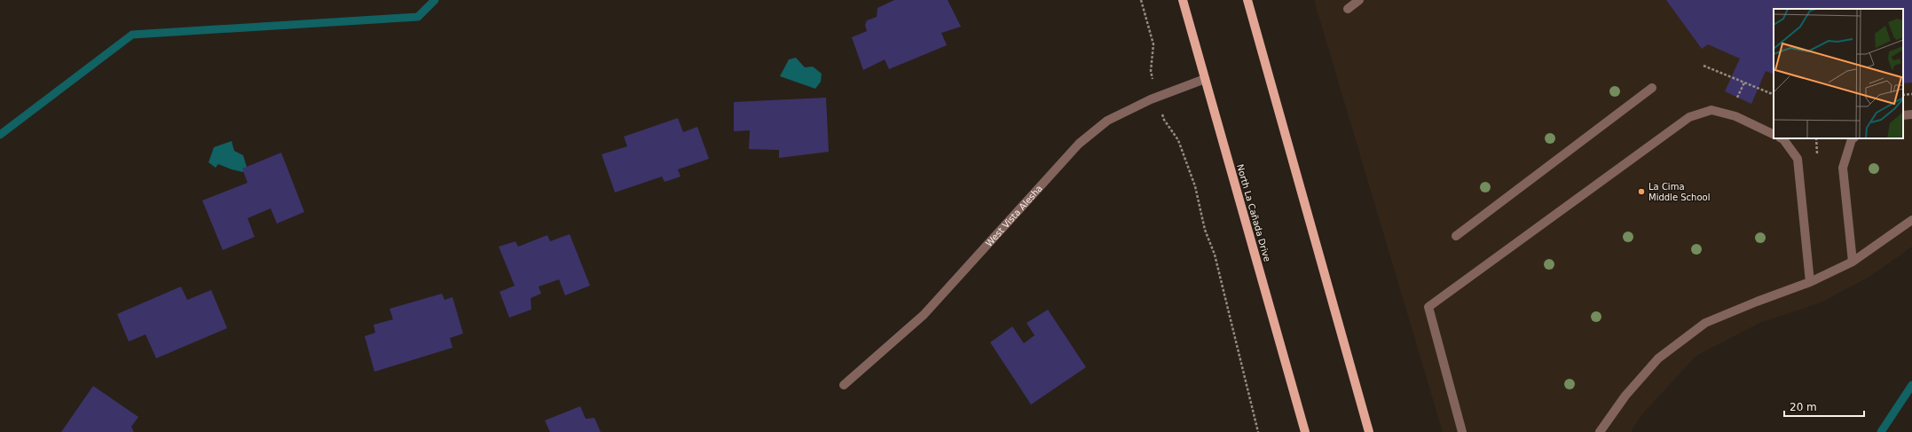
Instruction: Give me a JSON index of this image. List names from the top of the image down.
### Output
{
  "streets": {
    "main road": ["North La Cañada Drive"],
    "street": ["West Vista Alesha"]
  },
  "crossings": [
    ["North La Cañada Drive", "West Vista Alesha"]
  ],
  "places": ["La Cima Middle School"],
  "scale_bar": "20 m"
}
